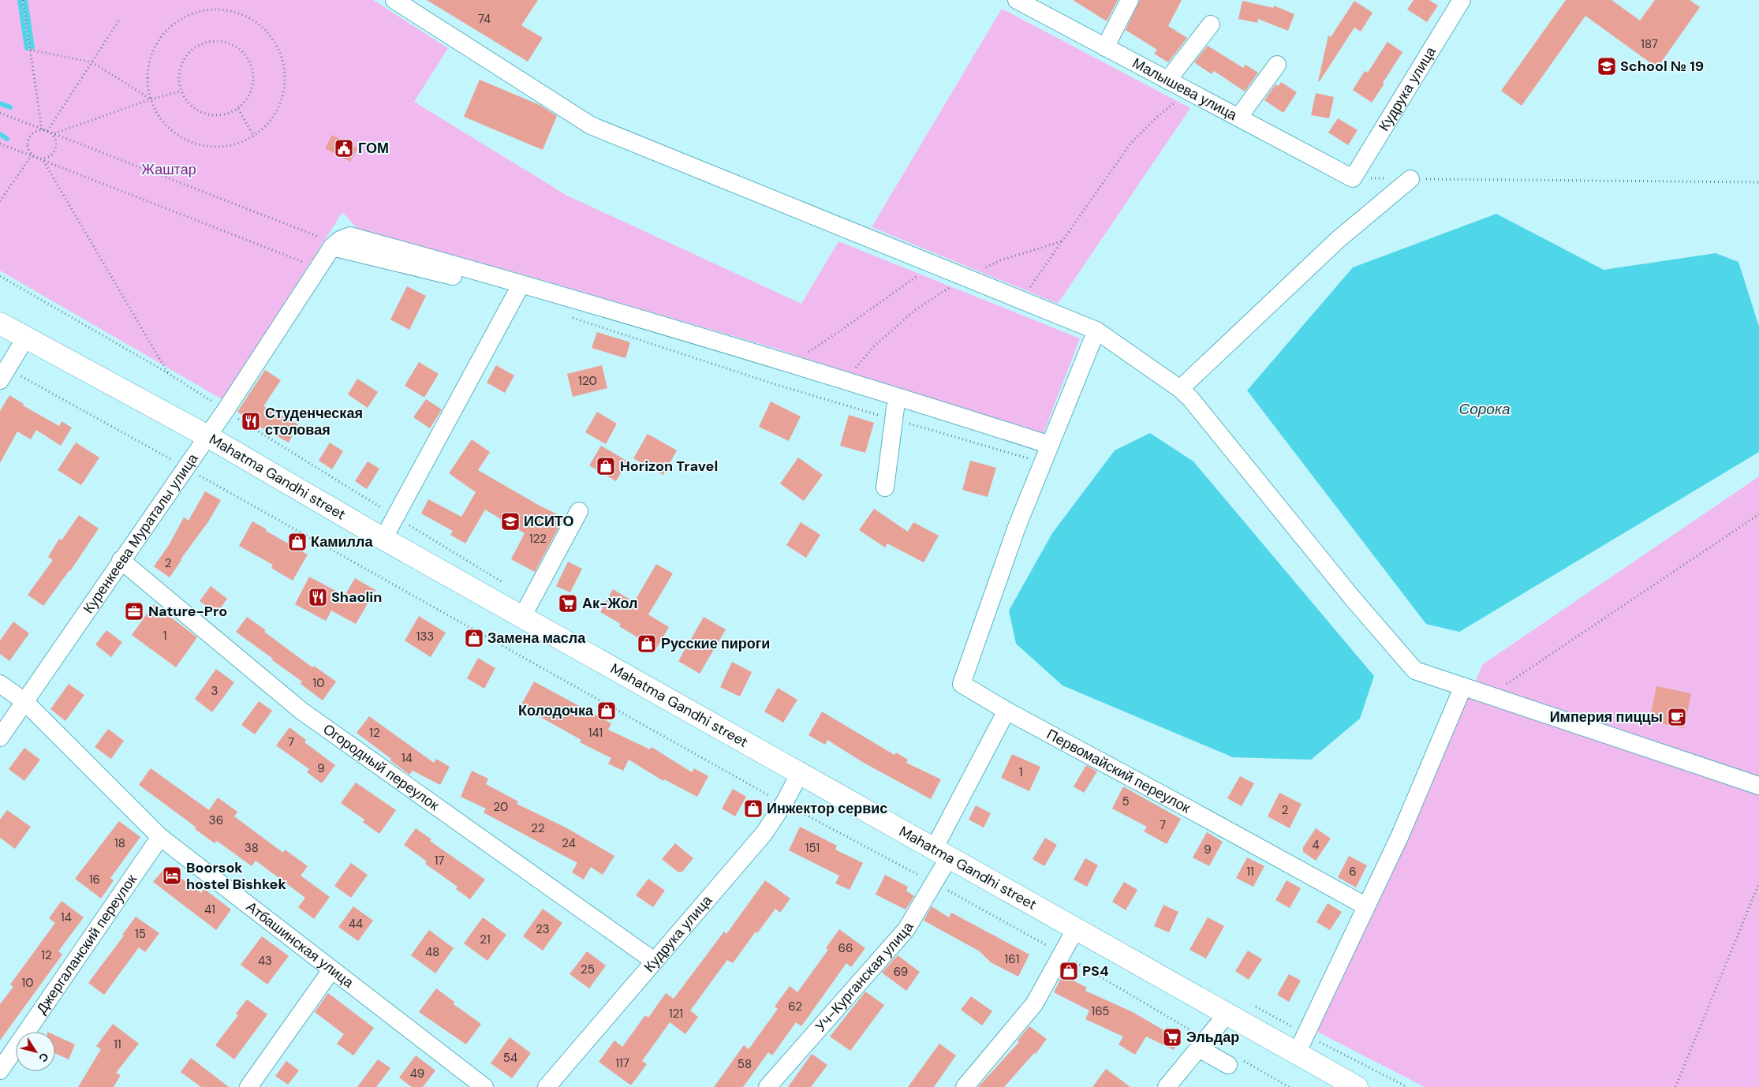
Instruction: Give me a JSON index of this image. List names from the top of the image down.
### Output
{
  "streets": {
    "main road": ["Mahatma Gandhi street"],
    "street": [
      "Малышева улица",
      "Кудрука улица",
      "Куренкеева Мураталы улица",
      "Огородный переулок",
      "Первомайский переулок",
      "Джергаланский переулок",
      "Атбашинская улица",
      "Уч-Курганская улица"
    ]
  },
  "crossings": [
    ["Малышева улица", "Кудрука улица"],
    ["Кудрука улица", "Mahatma Gandhi street"],
    ["Кудрука улица", "Огородный переулок"],
    ["Mahatma Gandhi street", "Куренкеева Мураталы улица"],
    ["Mahatma Gandhi street", "Уч-Курганская улица"],
    ["Куренкеева Мураталы улица", "Огородный переулок"],
    ["Куренкеева Мураталы улица", "Атбашинская улица"],
    ["Джергаланский переулок", "Атбашинская улица"]
  ],
  "water": ["Сорока"],
  "parks": ["Жаштар"],
  "places": {
    "school or university": ["School № 19", "ИСИТО"],
    "public building": ["ГОМ"],
    "restaurant": ["Студенческая столовая", "Shaolin"],
    "shop": [
      "Horizon Travel",
      "Камилла",
      "Замена масла",
      "Русские пироги",
      "Колодочка",
      "Инжектор сервис",
      "PS4"
    ],
    "supermarket": ["Ак-Жол", "Эльдар"],
    "office": ["Nature-Pro"],
    "cafe": ["Империя пиццы"],
    "hotel": ["Boorsok hostel Bishkek"]
  },
  "house_numbers": [
    "74",
    "187",
    "120",
    "122",
    "2",
    "1",
    "133",
    "10",
    "3",
    "12",
    "141",
    "7",
    "14",
    "9",
    "1",
    "5",
    "20",
    "2",
    "36",
    "7",
    "22",
    "18",
    "24",
    "4",
    "38",
    "151",
    "9",
    "17",
    "11",
    "6",
    "16",
    "41",
    "14",
    "44",
    "23",
    "15",
    "21",
    "66",
    "48",
    "12",
    "161",
    "43",
    "25",
    "69",
    "10",
    "62",
    "165",
    "121",
    "11",
    "54",
    "117",
    "58",
    "49"
  ],
  "north": "bottom right"
}
